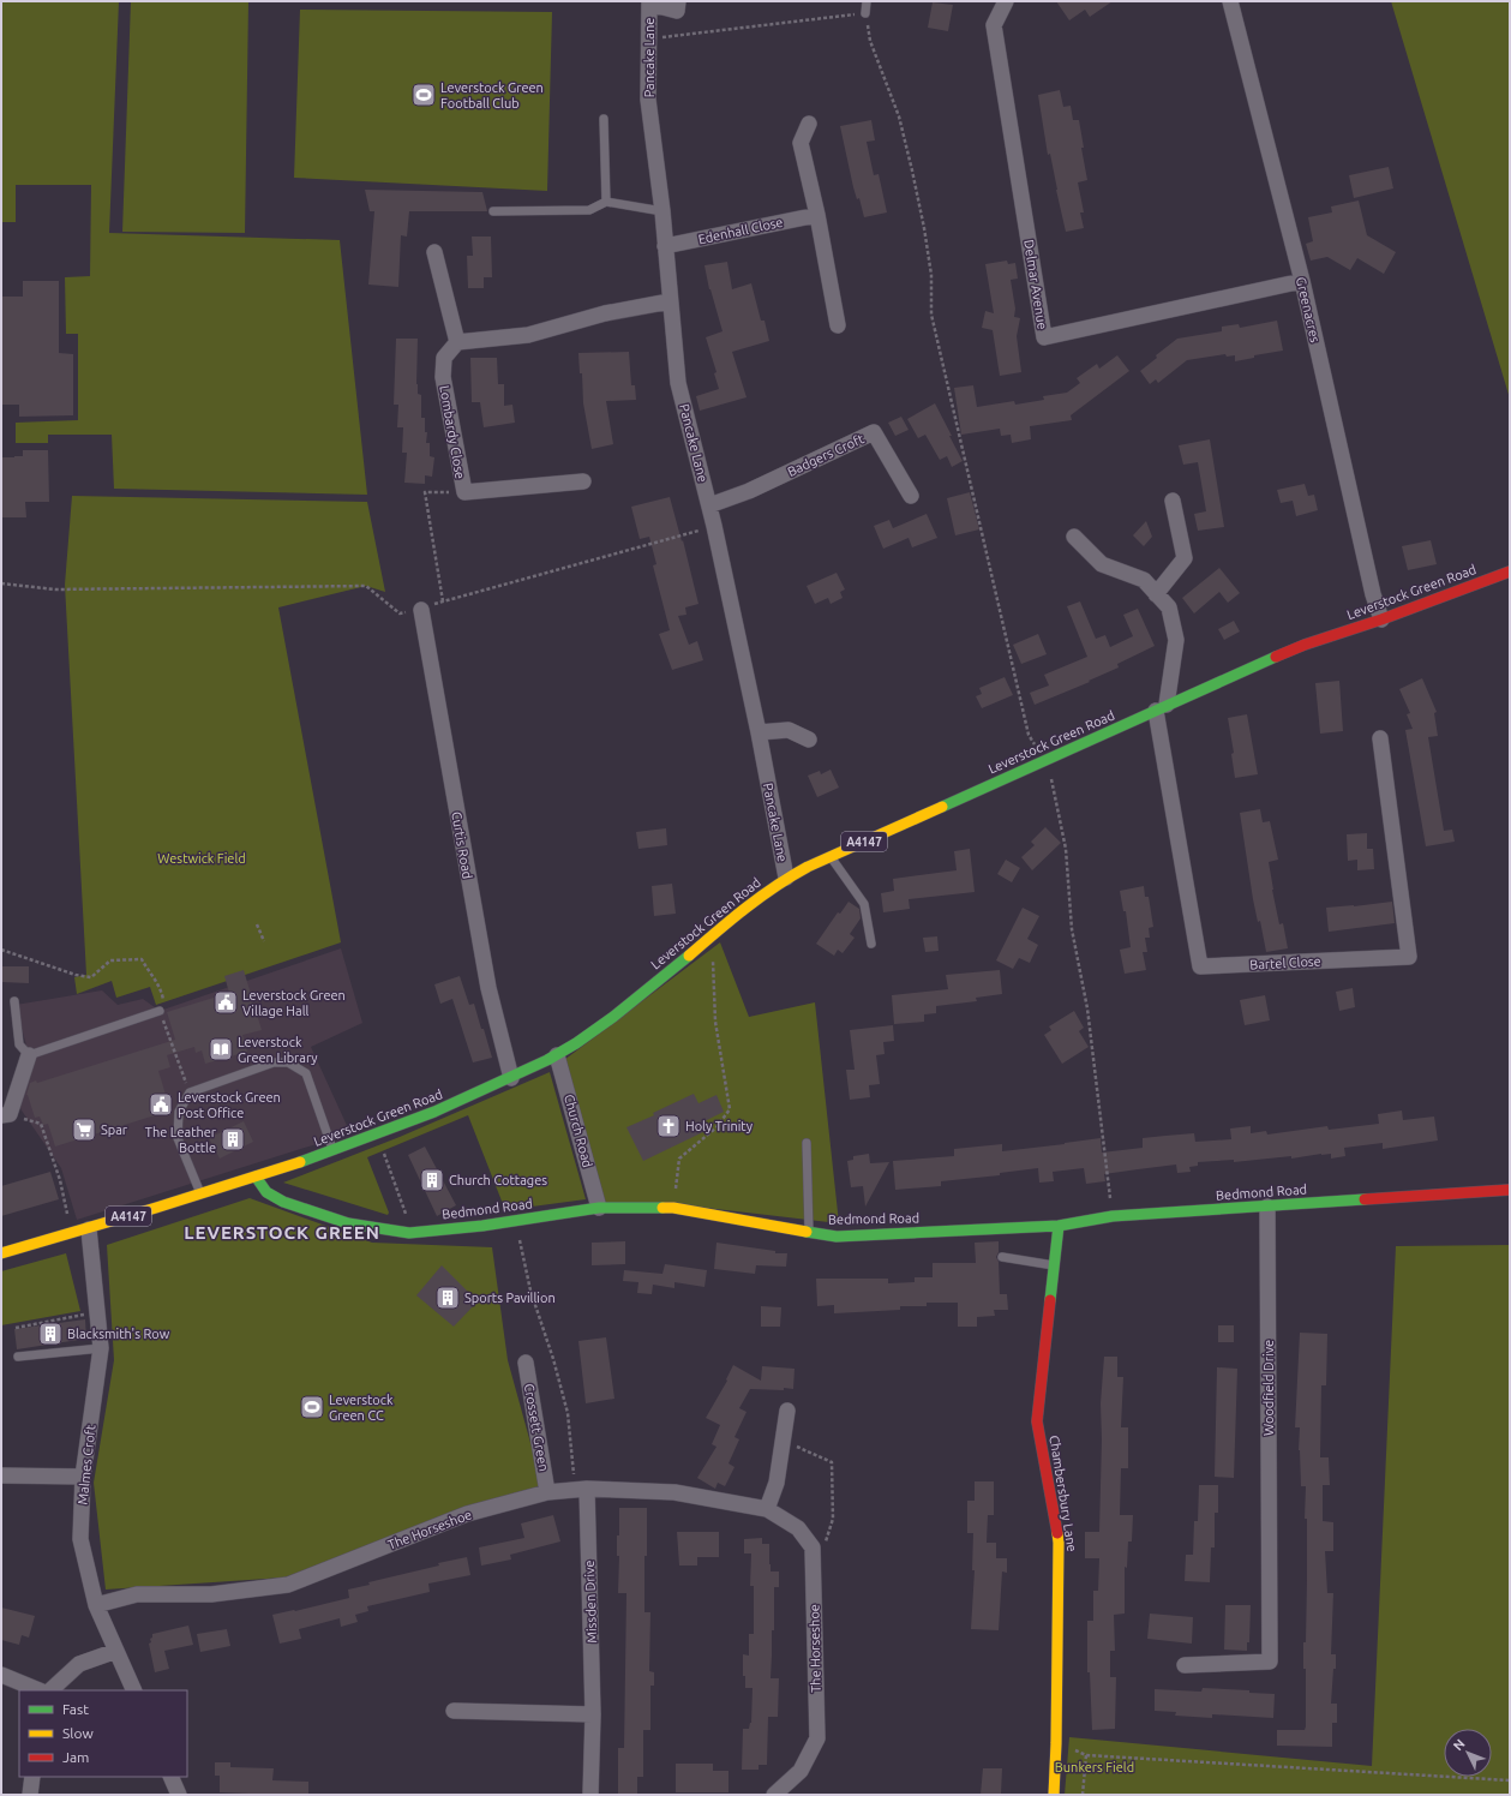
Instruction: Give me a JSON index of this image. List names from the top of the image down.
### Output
{
  "streets": {
    "street": [
      "Pancake Lane",
      "Edenhall Close",
      "Delmar Avenue",
      "Greenacres",
      "Lombardy Close",
      "Badgers Croft",
      "Leverstock Green Road",
      "A4147",
      "Curtis Road",
      "Bartel Close",
      "Church Road",
      "Bedmond Road",
      "Woodfield Drive",
      "Crossett Green",
      "Malmes Croft",
      "Chambersbury Lane",
      "The Horseshoe",
      "Missden Drive"
    ]
  },
  "crossings": [
    ["Pancake Lane", "Edenhall Close"],
    ["Pancake Lane", "Badgers Croft"],
    ["Pancake Lane", "Leverstock Green Road"],
    ["Delmar Avenue", "Greenacres"],
    ["Greenacres", "Leverstock Green Road"],
    ["Leverstock Green Road", "Curtis Road"],
    ["Leverstock Green Road", "Bartel Close"],
    ["Leverstock Green Road", "Church Road"],
    ["Leverstock Green Road", "Bedmond Road"],
    ["Leverstock Green Road", "Malmes Croft"],
    ["Church Road", "Bedmond Road"],
    ["Bedmond Road", "Woodfield Drive"],
    ["Bedmond Road", "Chambersbury Lane"],
    ["Crossett Green", "The Horseshoe"],
    ["Malmes Croft", "The Horseshoe"],
    ["The Horseshoe", "Missden Drive"]
  ],
  "districts": ["LEVERSTOCK GREEN"],
  "parks": ["Westwick Field", "Bunkers Field"],
  "places": {
    "sports": ["Leverstock Green Football Club", "Leverstock Green CC"],
    "public building": ["Leverstock Green Village Hall", "Leverstock Green Post Office"],
    "library": ["Leverstock Green Library"],
    "church": ["Holy Trinity"],
    "supermarket": ["Spar"],
    "building": [
      "The Leather Bottle",
      "Church Cottages",
      "Sports Pavillion",
      "Blacksmith's Row"
    ]
  },
  "legend": ["Fast", "Slow", "Jam"],
  "north": "top left"
}
